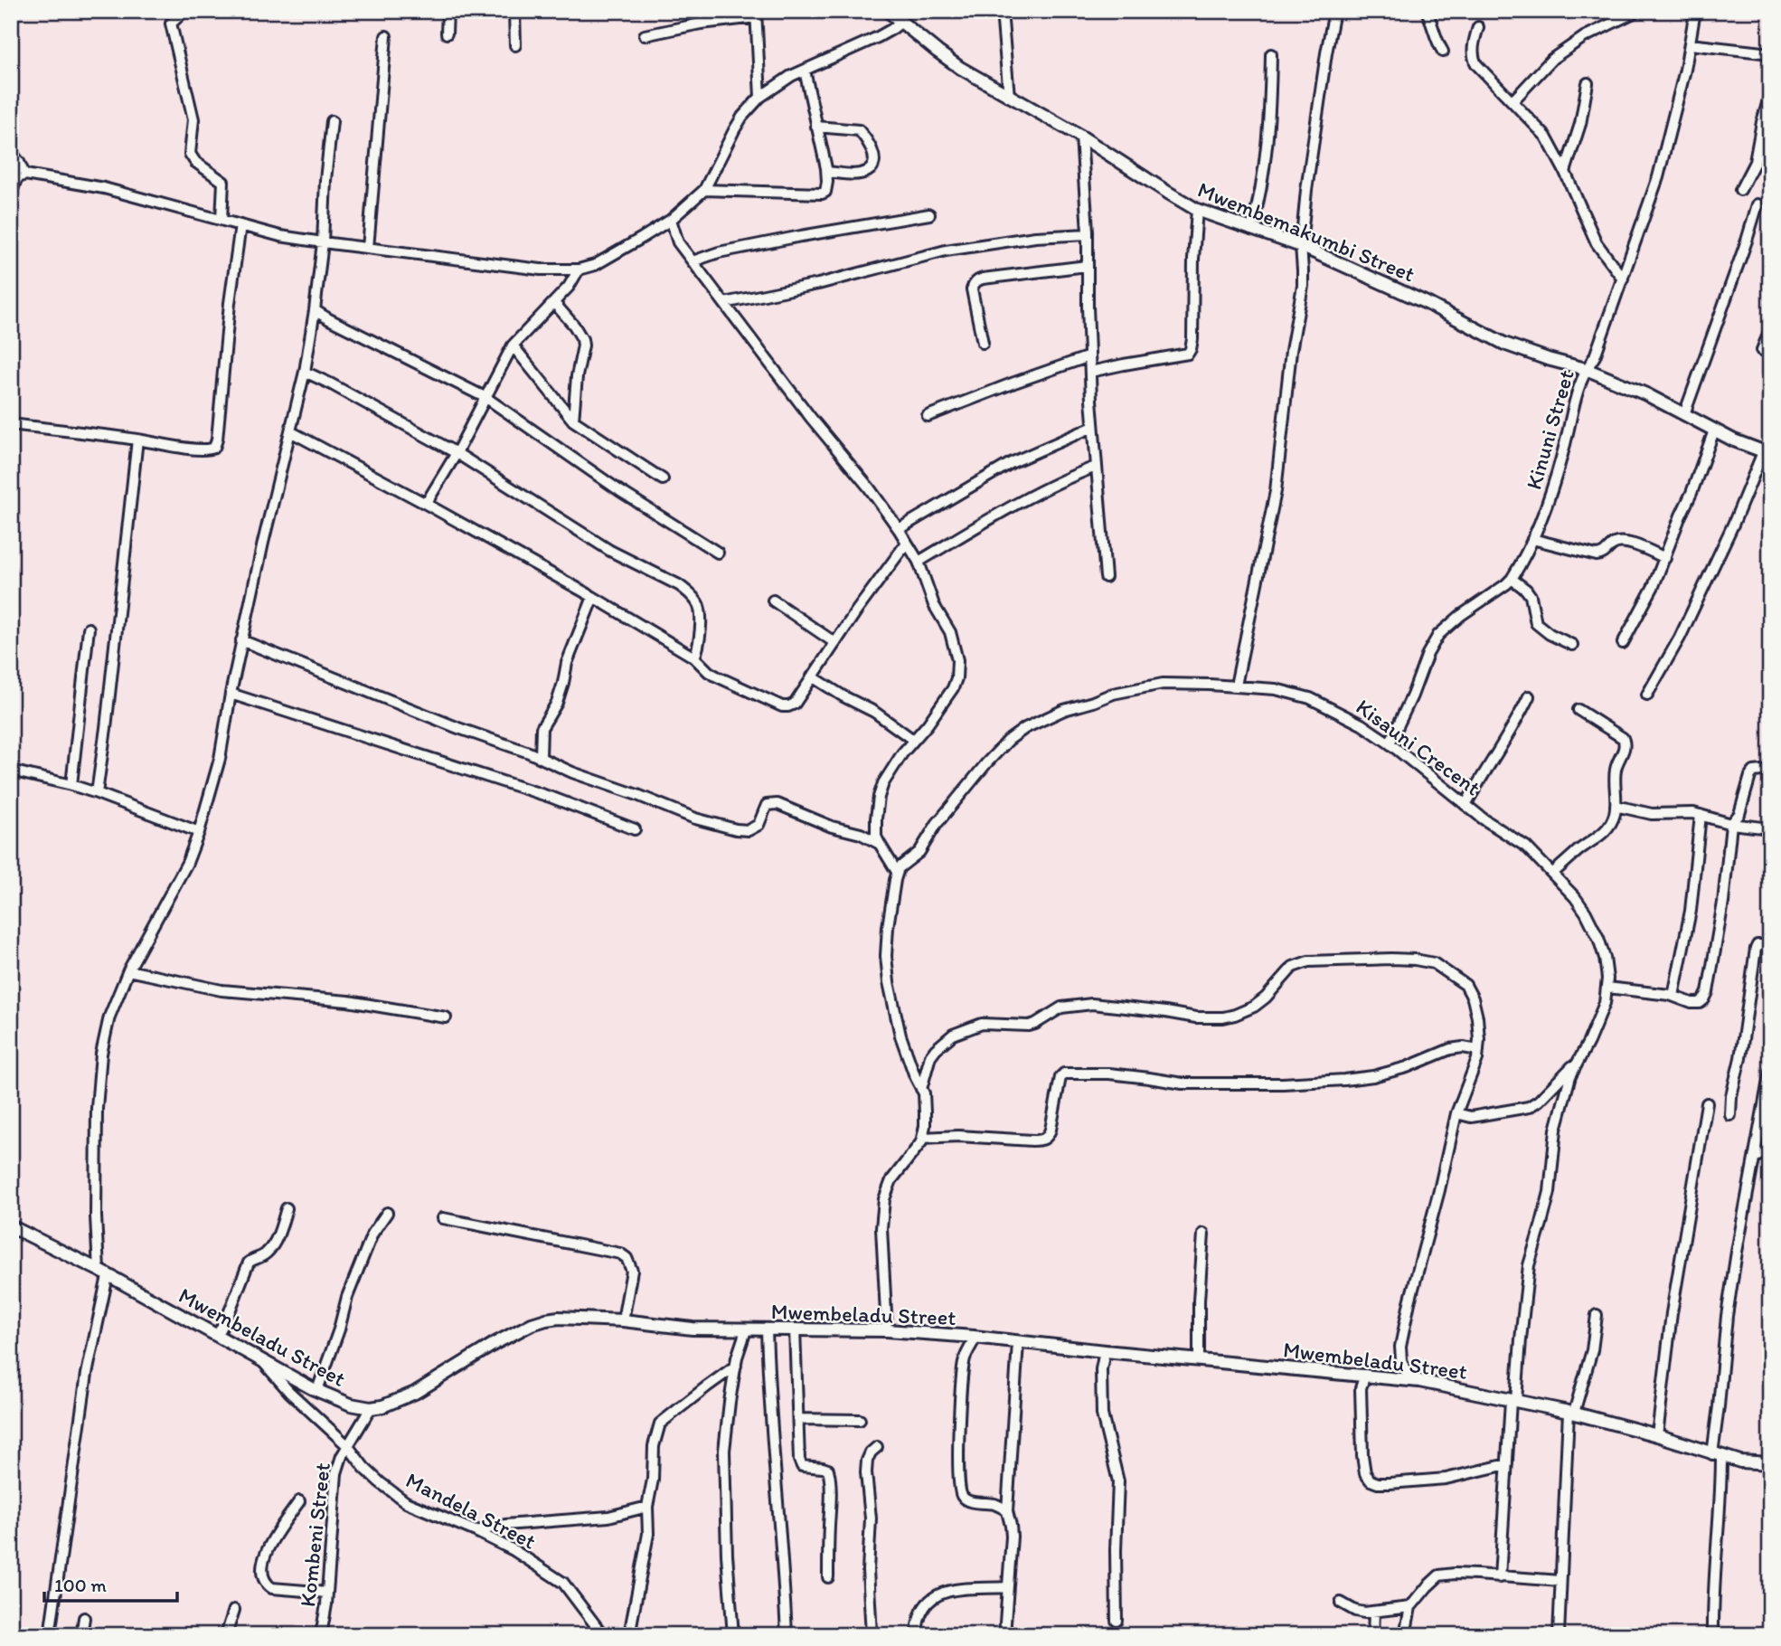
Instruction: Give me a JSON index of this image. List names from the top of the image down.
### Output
{
  "streets": {
    "street": [
      "Mwembemakumbi Street",
      "Kinuni Street",
      "Kisauni Crecent",
      "Mwembeladu Street",
      "Mandela Street",
      "Kombeni Street"
    ]
  },
  "crossings": [
    ["Mwembemakumbi Street", "Kinuni Street"],
    ["Kinuni Street", "Kisauni Crecent"],
    ["Kisauni Crecent", "Mwembeladu Street"],
    ["Mwembeladu Street", "Mandela Street"],
    ["Mwembeladu Street", "Kombeni Street"],
    ["Mandela Street", "Kombeni Street"]
  ],
  "scale_bar": "100 m"
}
